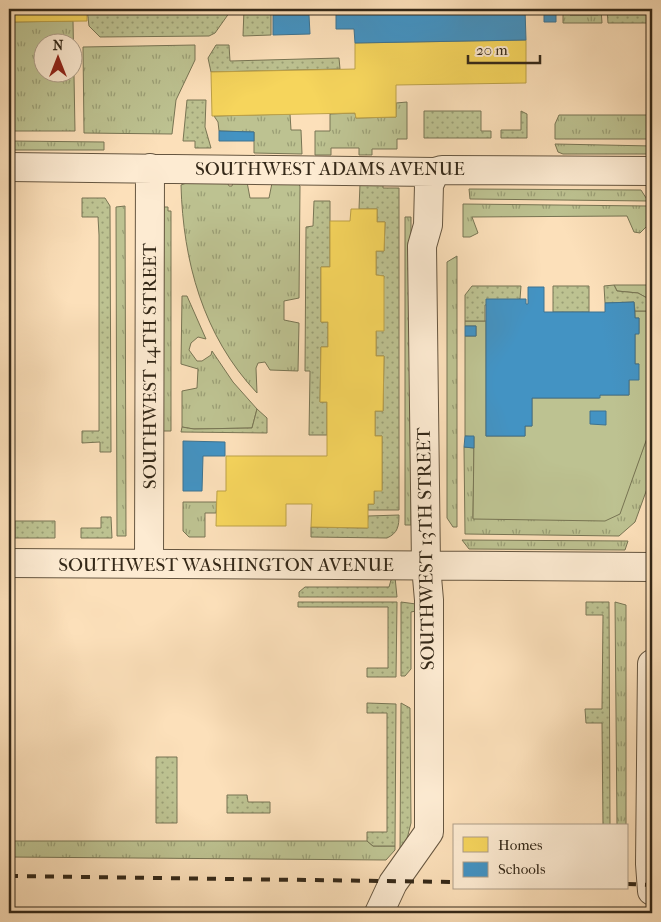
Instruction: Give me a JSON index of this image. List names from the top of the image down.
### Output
{
  "streets": {
    "street": [
      "SOUTHWEST ADAMS AVENUE",
      "SOUTHWEST 14TH STREET",
      "SOUTHWEST 13TH STREET",
      "SOUTHWEST WASHINGTON AVENUE"
    ]
  },
  "crossings": [
    ["SOUTHWEST ADAMS AVENUE", "SOUTHWEST 14TH STREET"],
    ["SOUTHWEST ADAMS AVENUE", "SOUTHWEST 13TH STREET"],
    ["SOUTHWEST 14TH STREET", "SOUTHWEST WASHINGTON AVENUE"],
    ["SOUTHWEST 13TH STREET", "SOUTHWEST WASHINGTON AVENUE"]
  ],
  "legend": ["Homes", "Schools"],
  "scale_bar": "20 m",
  "north": "top"
}
